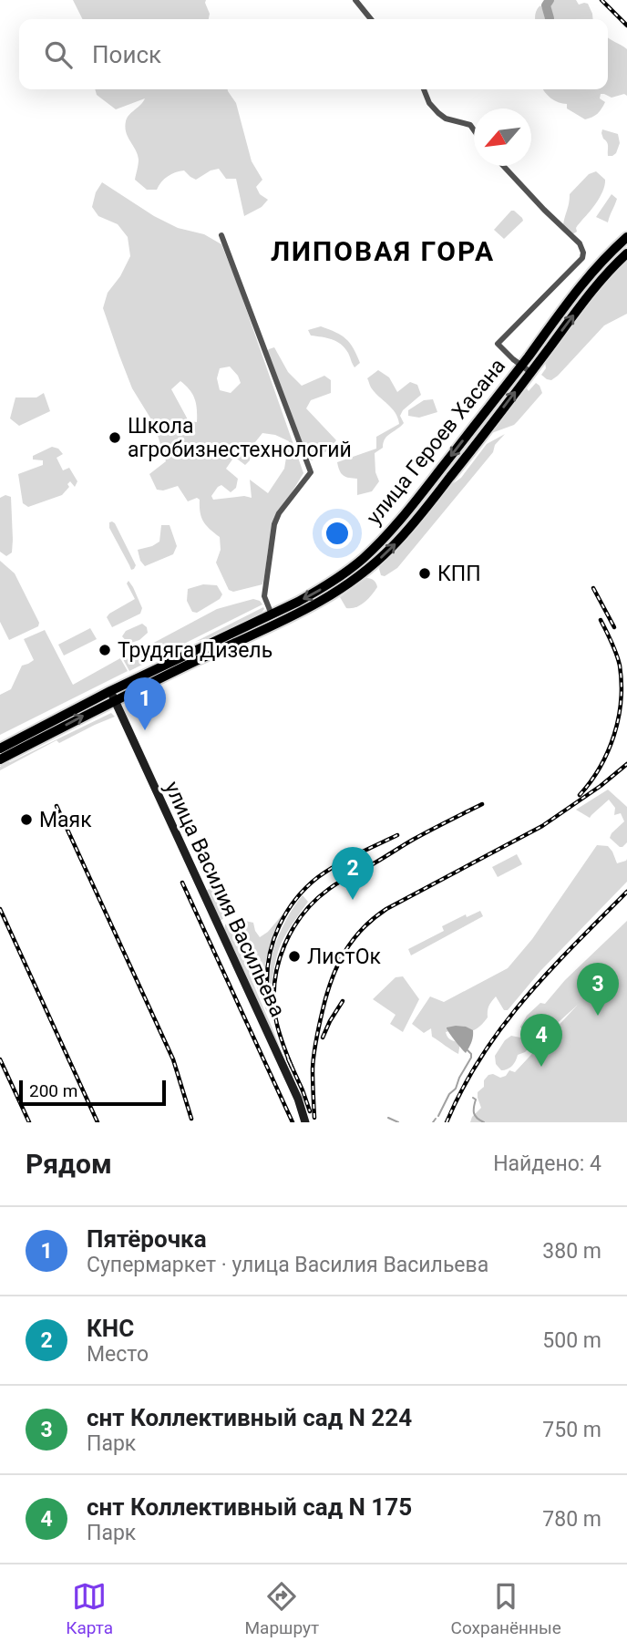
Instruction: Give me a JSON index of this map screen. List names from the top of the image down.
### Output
{
  "streets": {
    "main road": ["улица Героев Хасана", "улица Василия Васильева"]
  },
  "crossings": [
    ["улица Героев Хасана", "улица Василия Васильева"]
  ],
  "districts": ["ЛИПОВАЯ ГОРА"],
  "places": [
    "Школа агробизнестехнологий",
    "КПП",
    "Трудяга Дизель",
    "Маяк",
    "ЛистОк"
  ],
  "scale_bar": "200 m",
  "north": "bottom left",
  "page": {
    "search": "Поиск",
    "pins": [
      "1",
      "2",
      "3",
      "4"
    ],
    "scale": "200 m",
    "heading": ["Рядом", "Найдено: 4"],
    "list": [
      {
        "mark": "1",
        "name": "Пятёрочка",
        "note": "Супермаркет · улица Василия Васильева",
        "value": "380 m"
      },
      {
        "mark": "2",
        "name": "КНС",
        "note": "Место",
        "value": "500 m"
      },
      {
        "mark": "3",
        "name": "снт Коллективный сад N 224",
        "note": "Парк",
        "value": "750 m"
      },
      {
        "mark": "4",
        "name": "снт Коллективный сад N 175",
        "note": "Парк",
        "value": "780 m"
      }
    ],
    "nav": ["Карта", "Маршрут", "Сохранённые"]
  }
}
